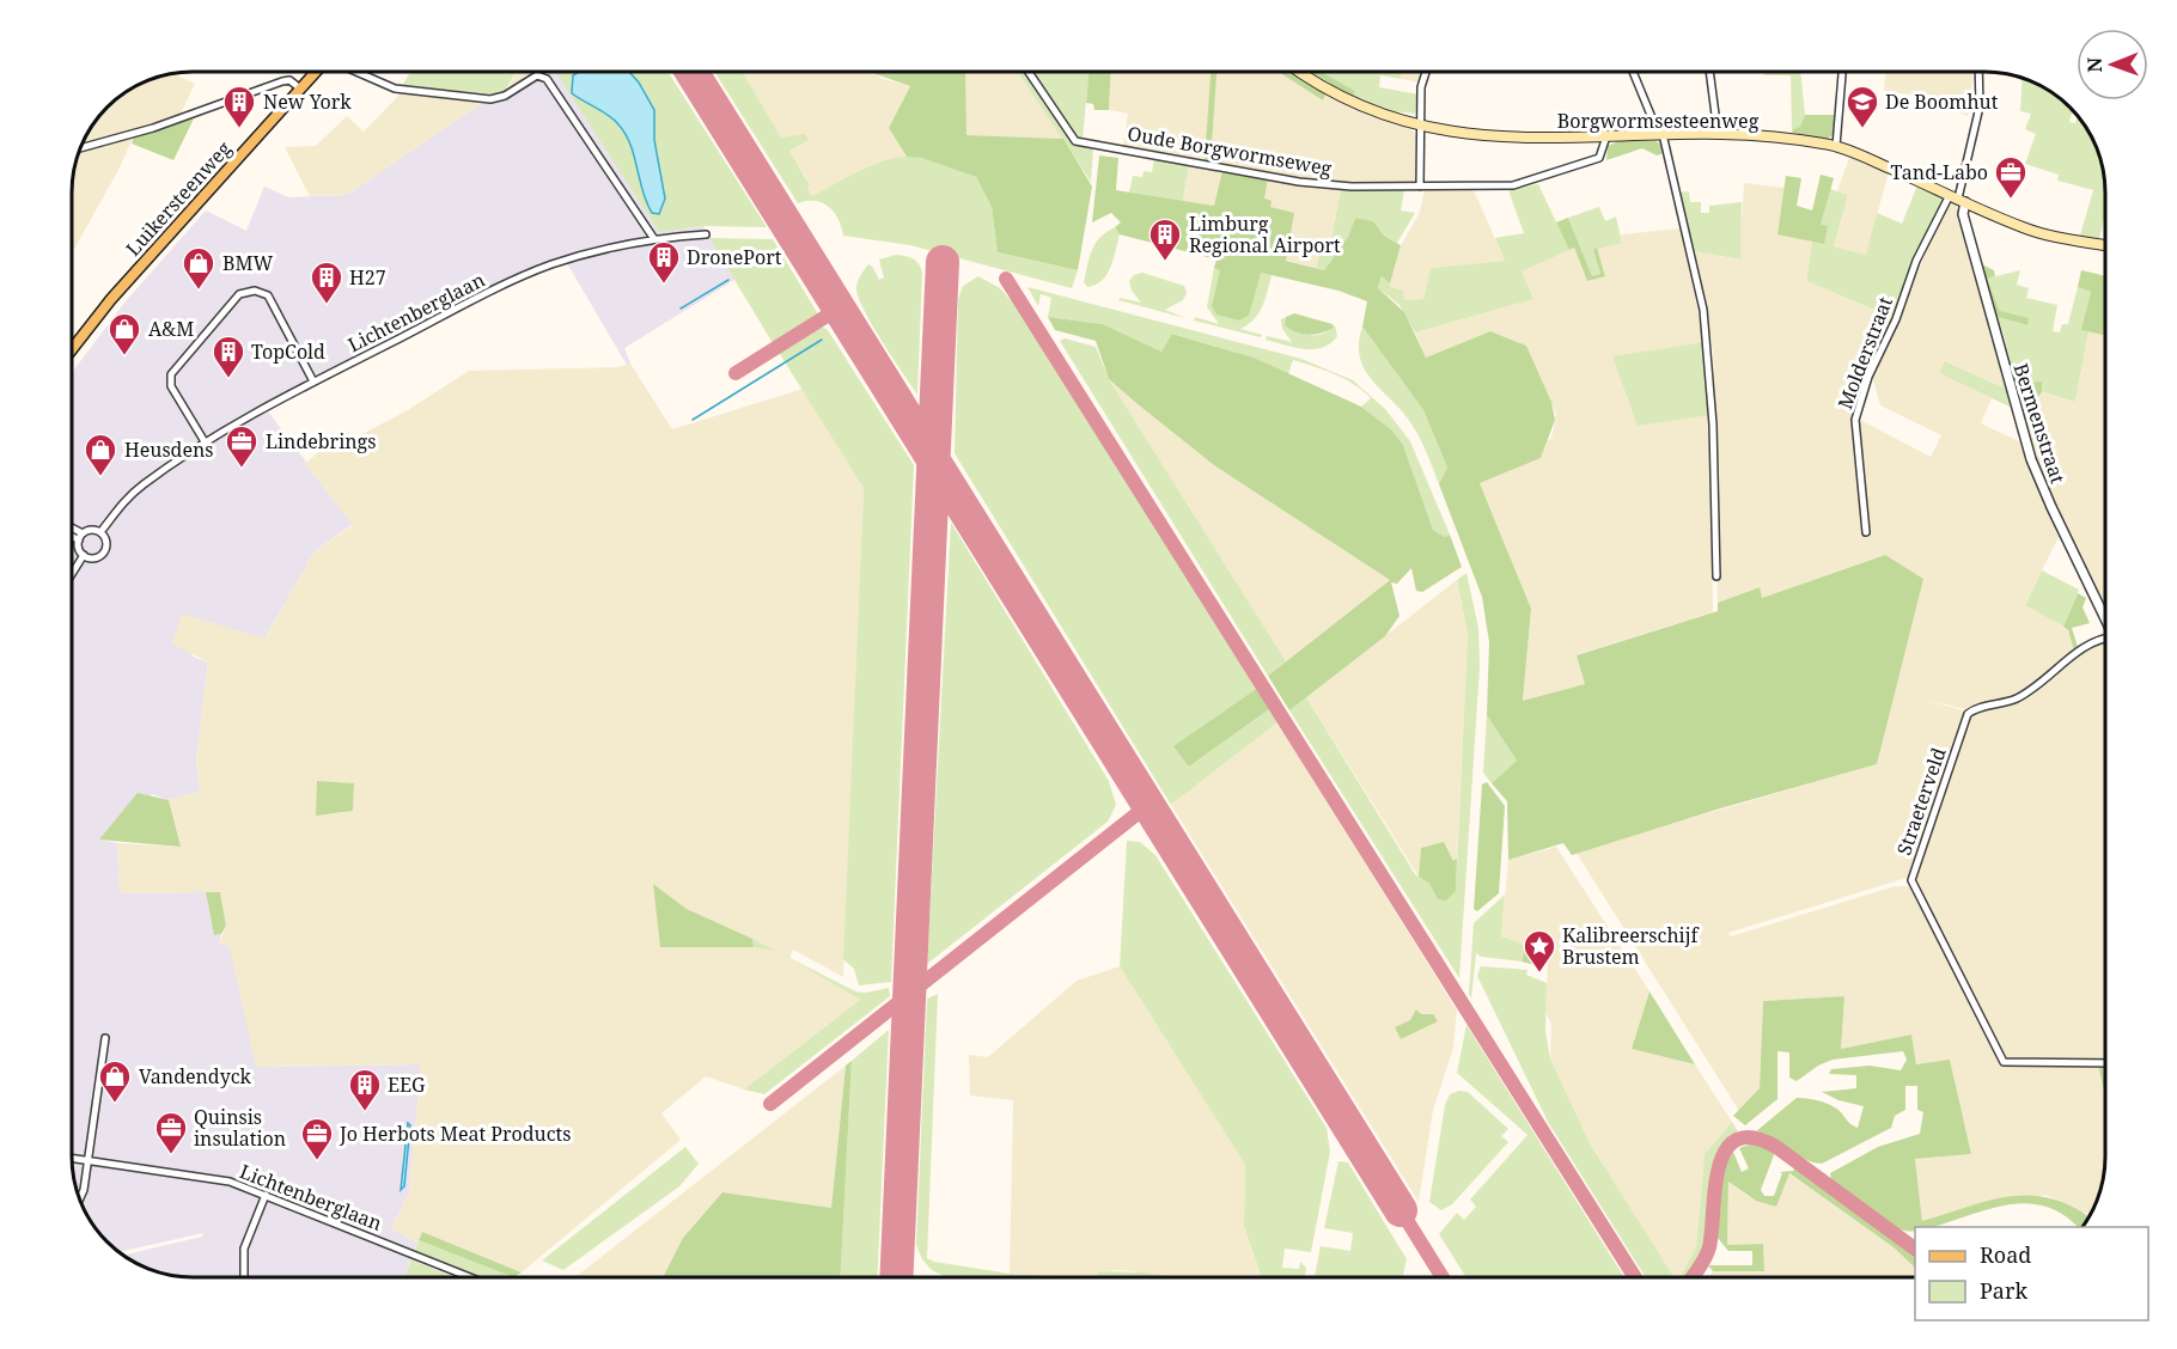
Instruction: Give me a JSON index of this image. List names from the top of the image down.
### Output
{
  "streets": {
    "main road": ["Borgwormsesteenweg", "Luikersteenweg"],
    "street": [
      "Oude Borgwormseweg",
      "Lichtenberglaan",
      "Molderstraat",
      "Bermenstraat",
      "Straeterveld"
    ]
  },
  "crossings": [
    ["Borgwormsesteenweg", "Oude Borgwormseweg"],
    ["Borgwormsesteenweg", "Molderstraat"],
    ["Borgwormsesteenweg", "Bermenstraat"],
    ["Molderstraat", "Bermenstraat"]
  ],
  "places": {
    "building": [
      "New York",
      "Limburg Regional Airport",
      "DronePort",
      "H27",
      "TopCold",
      "EEG"
    ],
    "school or university": ["De Boomhut"],
    "office": [
      "Tand-Labo",
      "Lindebrings",
      "Quinsis insulation",
      "Jo Herbots Meat Products"
    ],
    "shop": [
      "BMW",
      "A&M",
      "Heusdens",
      "Vandendyck"
    ],
    "place": ["Kalibreerschijf Brustem"]
  },
  "legend": ["Road", "Park"],
  "north": "left"
}
